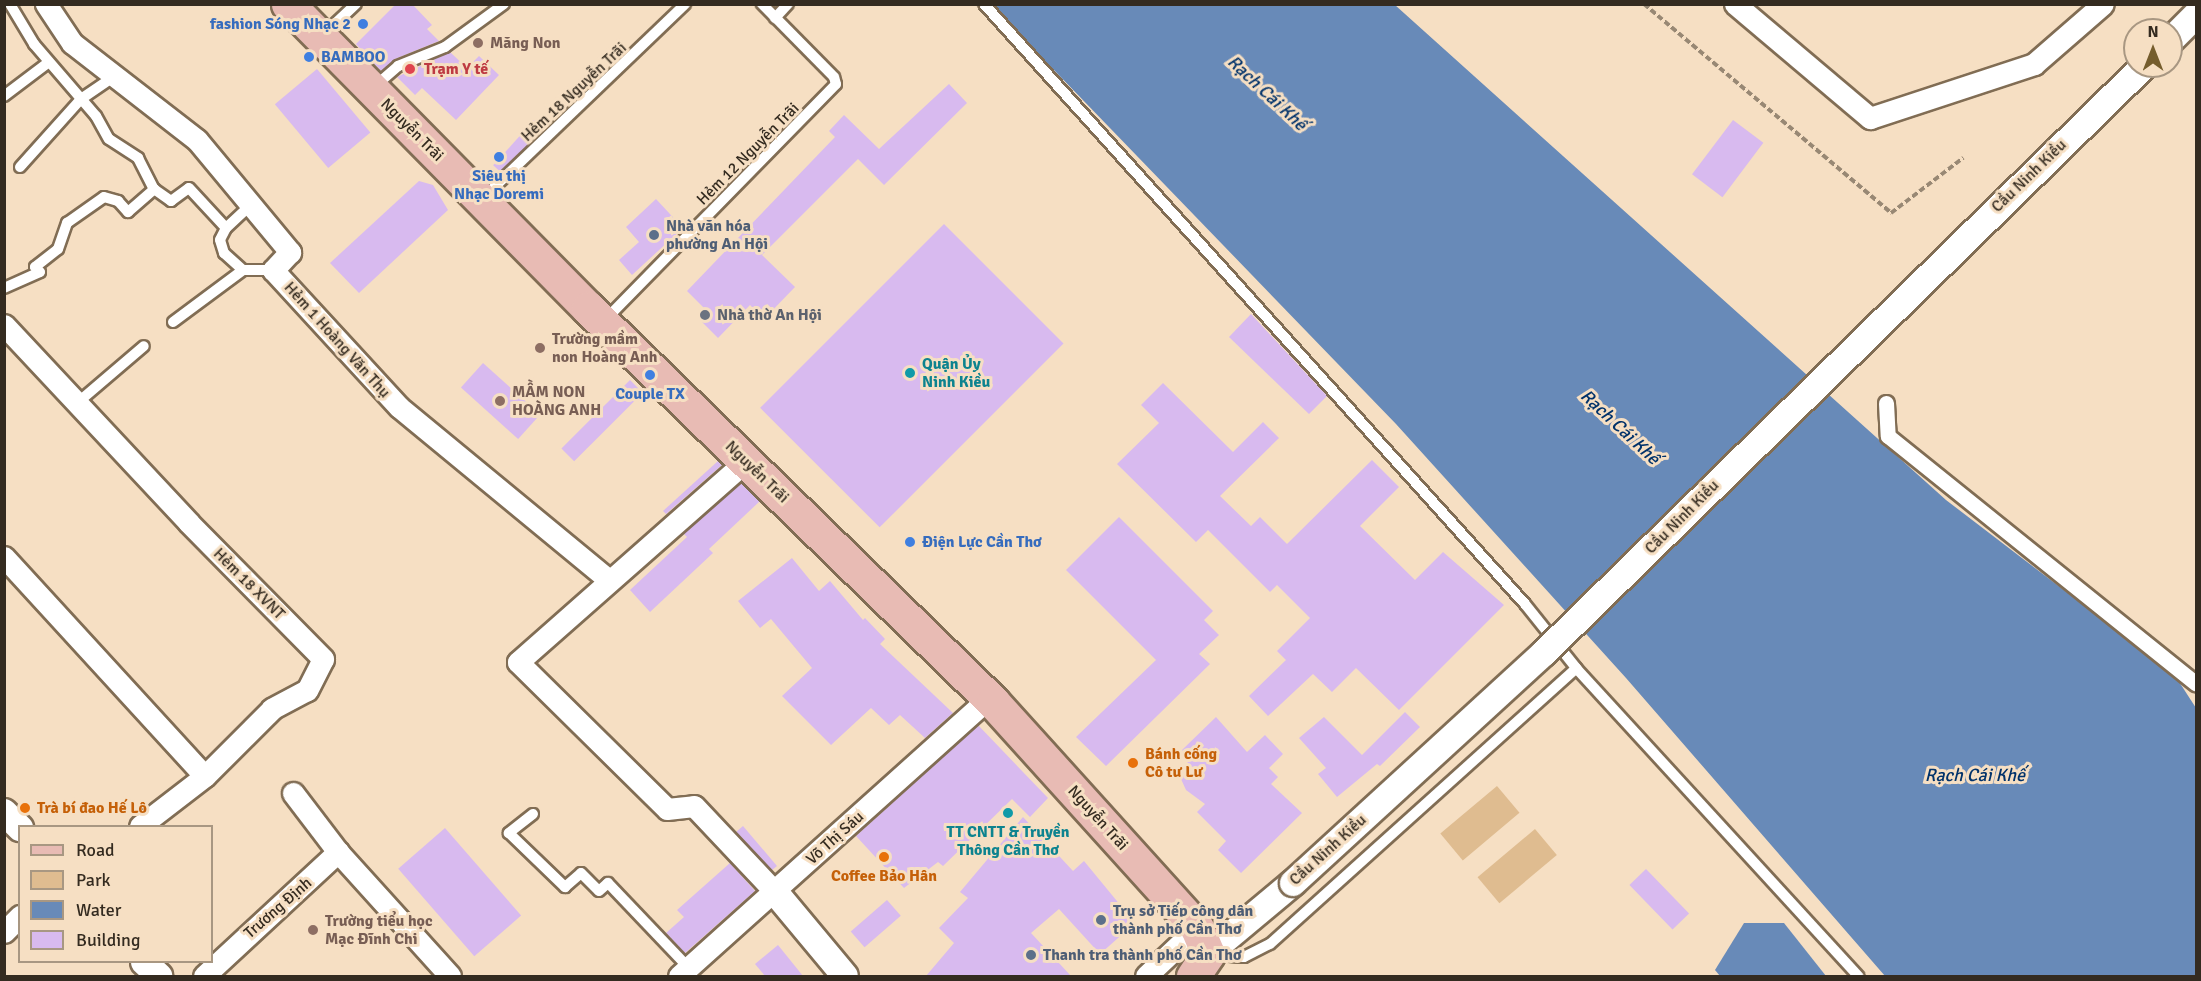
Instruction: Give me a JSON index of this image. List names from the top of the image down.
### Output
{
  "streets": {
    "main road": ["Nguyễn Trãi"],
    "street": [
      "Cầu Ninh Kiều",
      "Hẻm 1 Hoàng Văn Thụ",
      "Hẻm 18 XVNT",
      "Võ Thị Sáu",
      "Trương Định"
    ],
    "lane": ["Hẻm 18 Nguyễn Trãi", "Hẻm 12 Nguyễn Trãi"]
  },
  "crossings": [
    ["Hẻm 18 Nguyễn Trãi", "Nguyễn Trãi"],
    ["Nguyễn Trãi", "Hẻm 12 Nguyễn Trãi"],
    ["Nguyễn Trãi", "Cầu Ninh Kiều"],
    ["Nguyễn Trãi", "Võ Thị Sáu"]
  ],
  "water": ["Rạch Cái Khế"],
  "places": [
    "fashion Sóng Nhạc 2",
    "Măng Non",
    "BAMBOO",
    "Trạm Y tế",
    "Siêu thị Nhạc Doremi",
    "Nhà văn hóa phường An Hội",
    "Nhà thờ An Hội",
    "Trường mầm non Hoàng Anh",
    "Quận Ủy Ninh Kiều",
    "Couple TX",
    "MẦM NON HOÀNG ANH",
    "Điện Lực Cần Thơ",
    "Bánh cống Cô tư Lư",
    "Trà bí đao Hế Lô",
    "TT CNTT & Truyền Thông Cần Thơ",
    "Coffee Bảo Hân",
    "Trụ sở Tiếp công dân thành phố Cần Thơ",
    "Trường tiểu học Mạc Đĩnh Chi",
    "Thanh tra thành phố Cần Thơ"
  ],
  "legend": [
    "Road",
    "Park",
    "Water",
    "Building"
  ],
  "north": "top"
}
